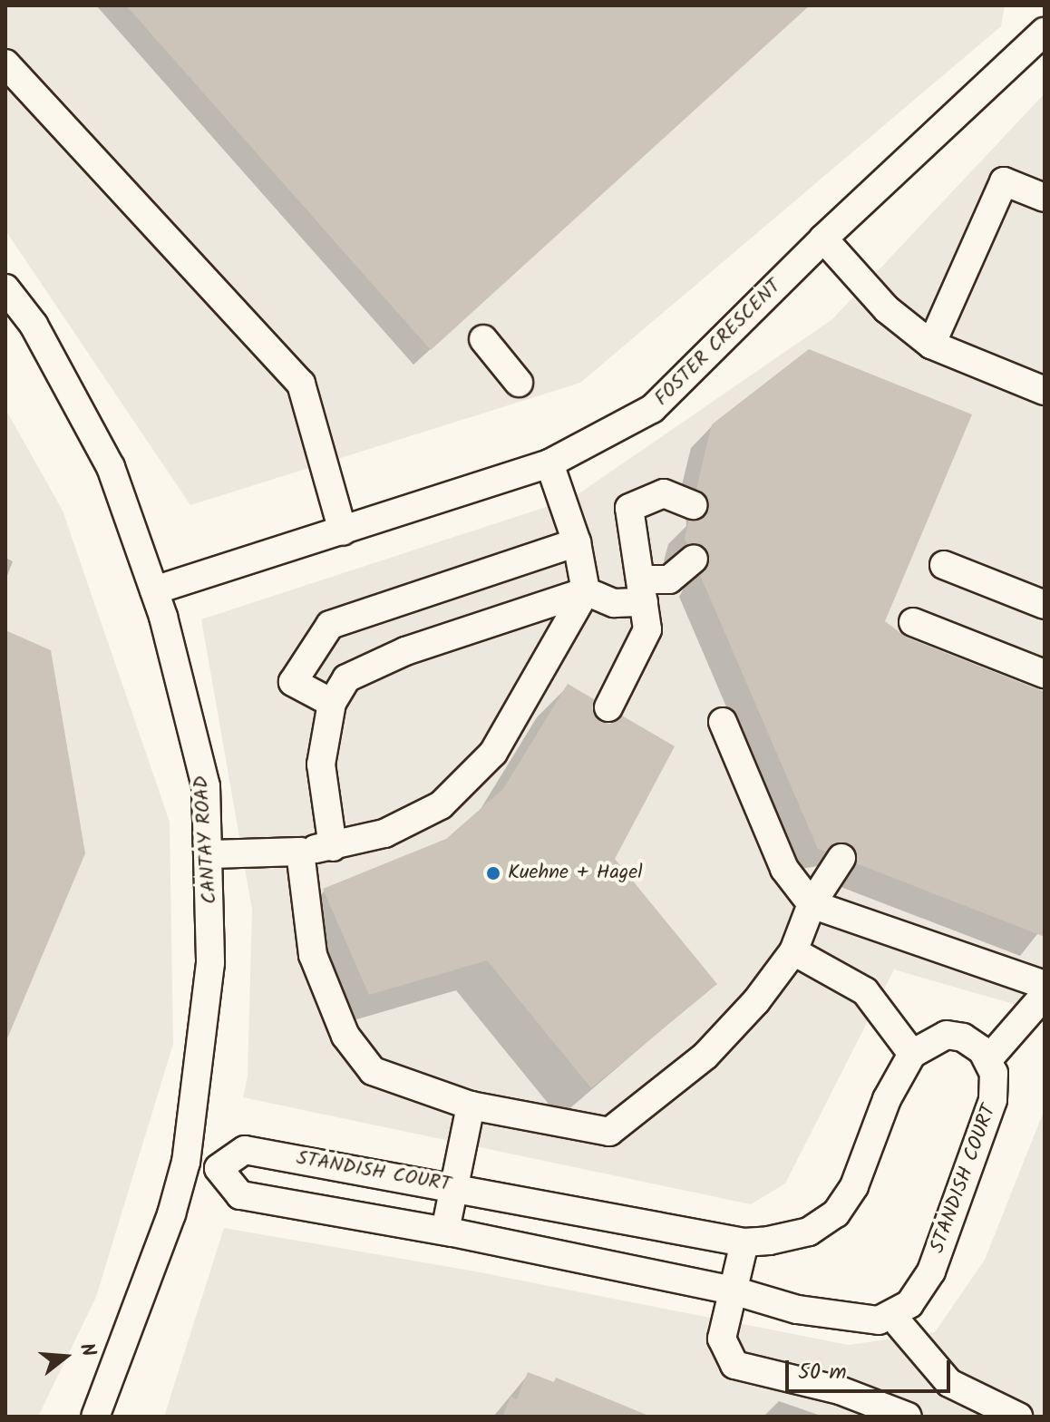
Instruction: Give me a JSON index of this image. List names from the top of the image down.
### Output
{
  "streets": {
    "street": ["FOSTER CRESCENT", "CANTAY ROAD", "STANDISH COURT"]
  },
  "crossings": [
    ["FOSTER CRESCENT", "CANTAY ROAD"]
  ],
  "places": ["Kuehne + Hagel"],
  "scale_bar": "50 m",
  "north": "right"
}
